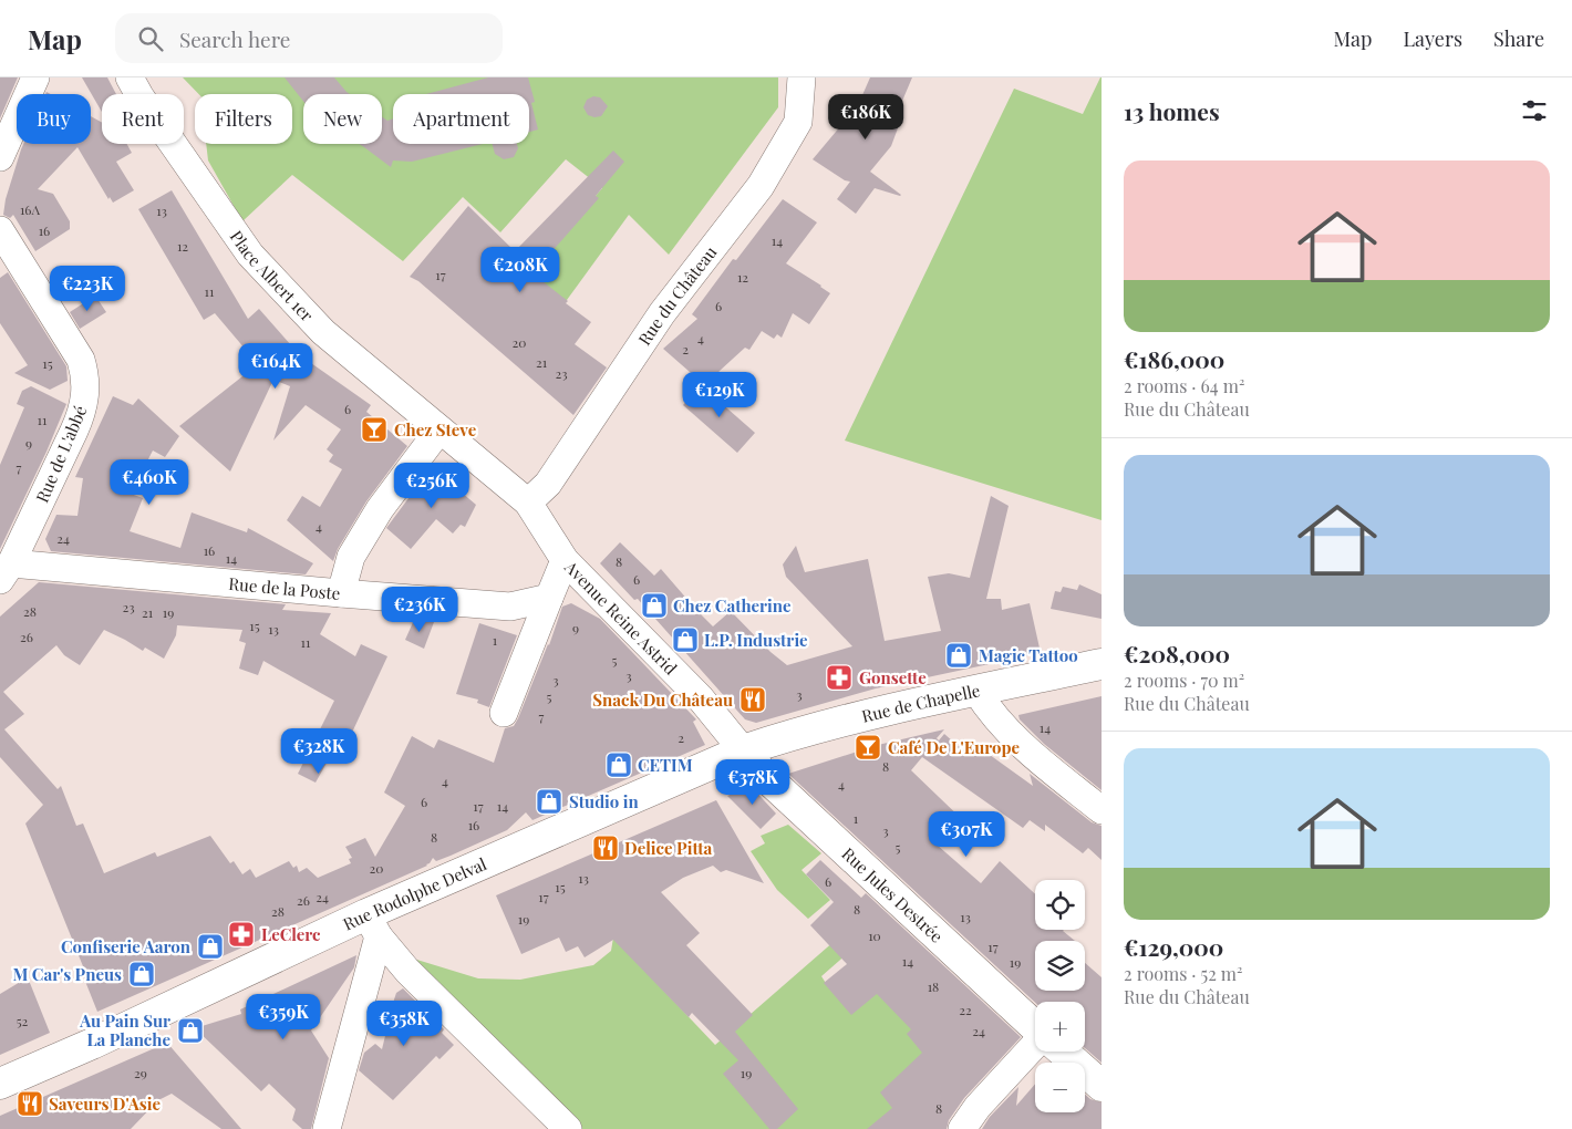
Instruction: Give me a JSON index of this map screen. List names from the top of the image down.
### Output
{
  "streets": {
    "main road": ["Rue de Chapelle", "Rue Rodolphe Delval", "Rue Jules Destrée"],
    "street": [
      "Place Albert 1er",
      "Rue du Château",
      "Rue de L'abbé",
      "Rue de la Poste",
      "Avenue Reine Astrid"
    ]
  },
  "crossings": [
    ["Place Albert 1er", "Rue du Château"],
    ["Place Albert 1er", "Avenue Reine Astrid"],
    ["Rue du Château", "Avenue Reine Astrid"],
    ["Rue de L'abbé", "Rue de la Poste"],
    ["Avenue Reine Astrid", "Rue de Chapelle"],
    ["Avenue Reine Astrid", "Rue Rodolphe Delval"],
    ["Avenue Reine Astrid", "Rue Jules Destrée"],
    ["Rue de Chapelle", "Rue Rodolphe Delval"],
    ["Rue de Chapelle", "Rue Jules Destrée"],
    ["Rue Rodolphe Delval", "Rue Jules Destrée"]
  ],
  "places": {
    "bar": ["Chez Steve", "Café De L'Europe"],
    "shop": [
      "Chez Catherine",
      "L.P. Industrie",
      "Magic Tattoo",
      "CETIM",
      "Studio in",
      "Confiserie Aaron",
      "M Car's Pneus",
      "Au Pain Sur La Planche"
    ],
    "pharmacy": ["Gonsette", "LeClerc"],
    "restaurant": ["Snack Du Château", "Delice Pitta", "Saveurs D'Asie"]
  },
  "house_numbers": [
    "16A",
    "13",
    "16",
    "14",
    "12",
    "17",
    "12",
    "11",
    "6",
    "4",
    "20",
    "2",
    "21",
    "15",
    "23",
    "6",
    "11",
    "9",
    "7",
    "4",
    "24",
    "16",
    "14",
    "8",
    "6",
    "23",
    "28",
    "21",
    "19",
    "15",
    "9",
    "13",
    "26",
    "1",
    "11",
    "5",
    "3",
    "3",
    "3",
    "5",
    "7",
    "14",
    "2",
    "8",
    "4",
    "4",
    "6",
    "17",
    "14",
    "1",
    "16",
    "3",
    "8",
    "5",
    "20",
    "13",
    "6",
    "15",
    "24",
    "17",
    "26",
    "8",
    "28",
    "13",
    "19",
    "10",
    "17",
    "14",
    "19",
    "18",
    "22",
    "52",
    "24",
    "29",
    "19",
    "8"
  ],
  "page": {
    "header": "Map",
    "search": "Search here",
    "nav": ["Map", "Layers", "Share"],
    "heading": "13 homes",
    "price": [
      "€186K",
      "€208K",
      "€223K",
      "€164K",
      "€129K",
      "€460K",
      "€256K",
      "€236K",
      "€328K",
      "€378K",
      "€307K",
      "€359K",
      "€358K"
    ],
    "chip": [
      "Buy",
      "Rent",
      "Filters",
      "New",
      "Apartment"
    ],
    "list": [
      {
        "name": "€186,000",
        "note": "2 rooms · 64 m² · Rue du Château"
      },
      {
        "name": "€208,000",
        "note": "2 rooms · 70 m² · Rue du Château"
      },
      {
        "name": "€129,000",
        "note": "2 rooms · 52 m² · Rue du Château"
      }
    ],
    "map_buttons": ["+", "−"]
  }
}
